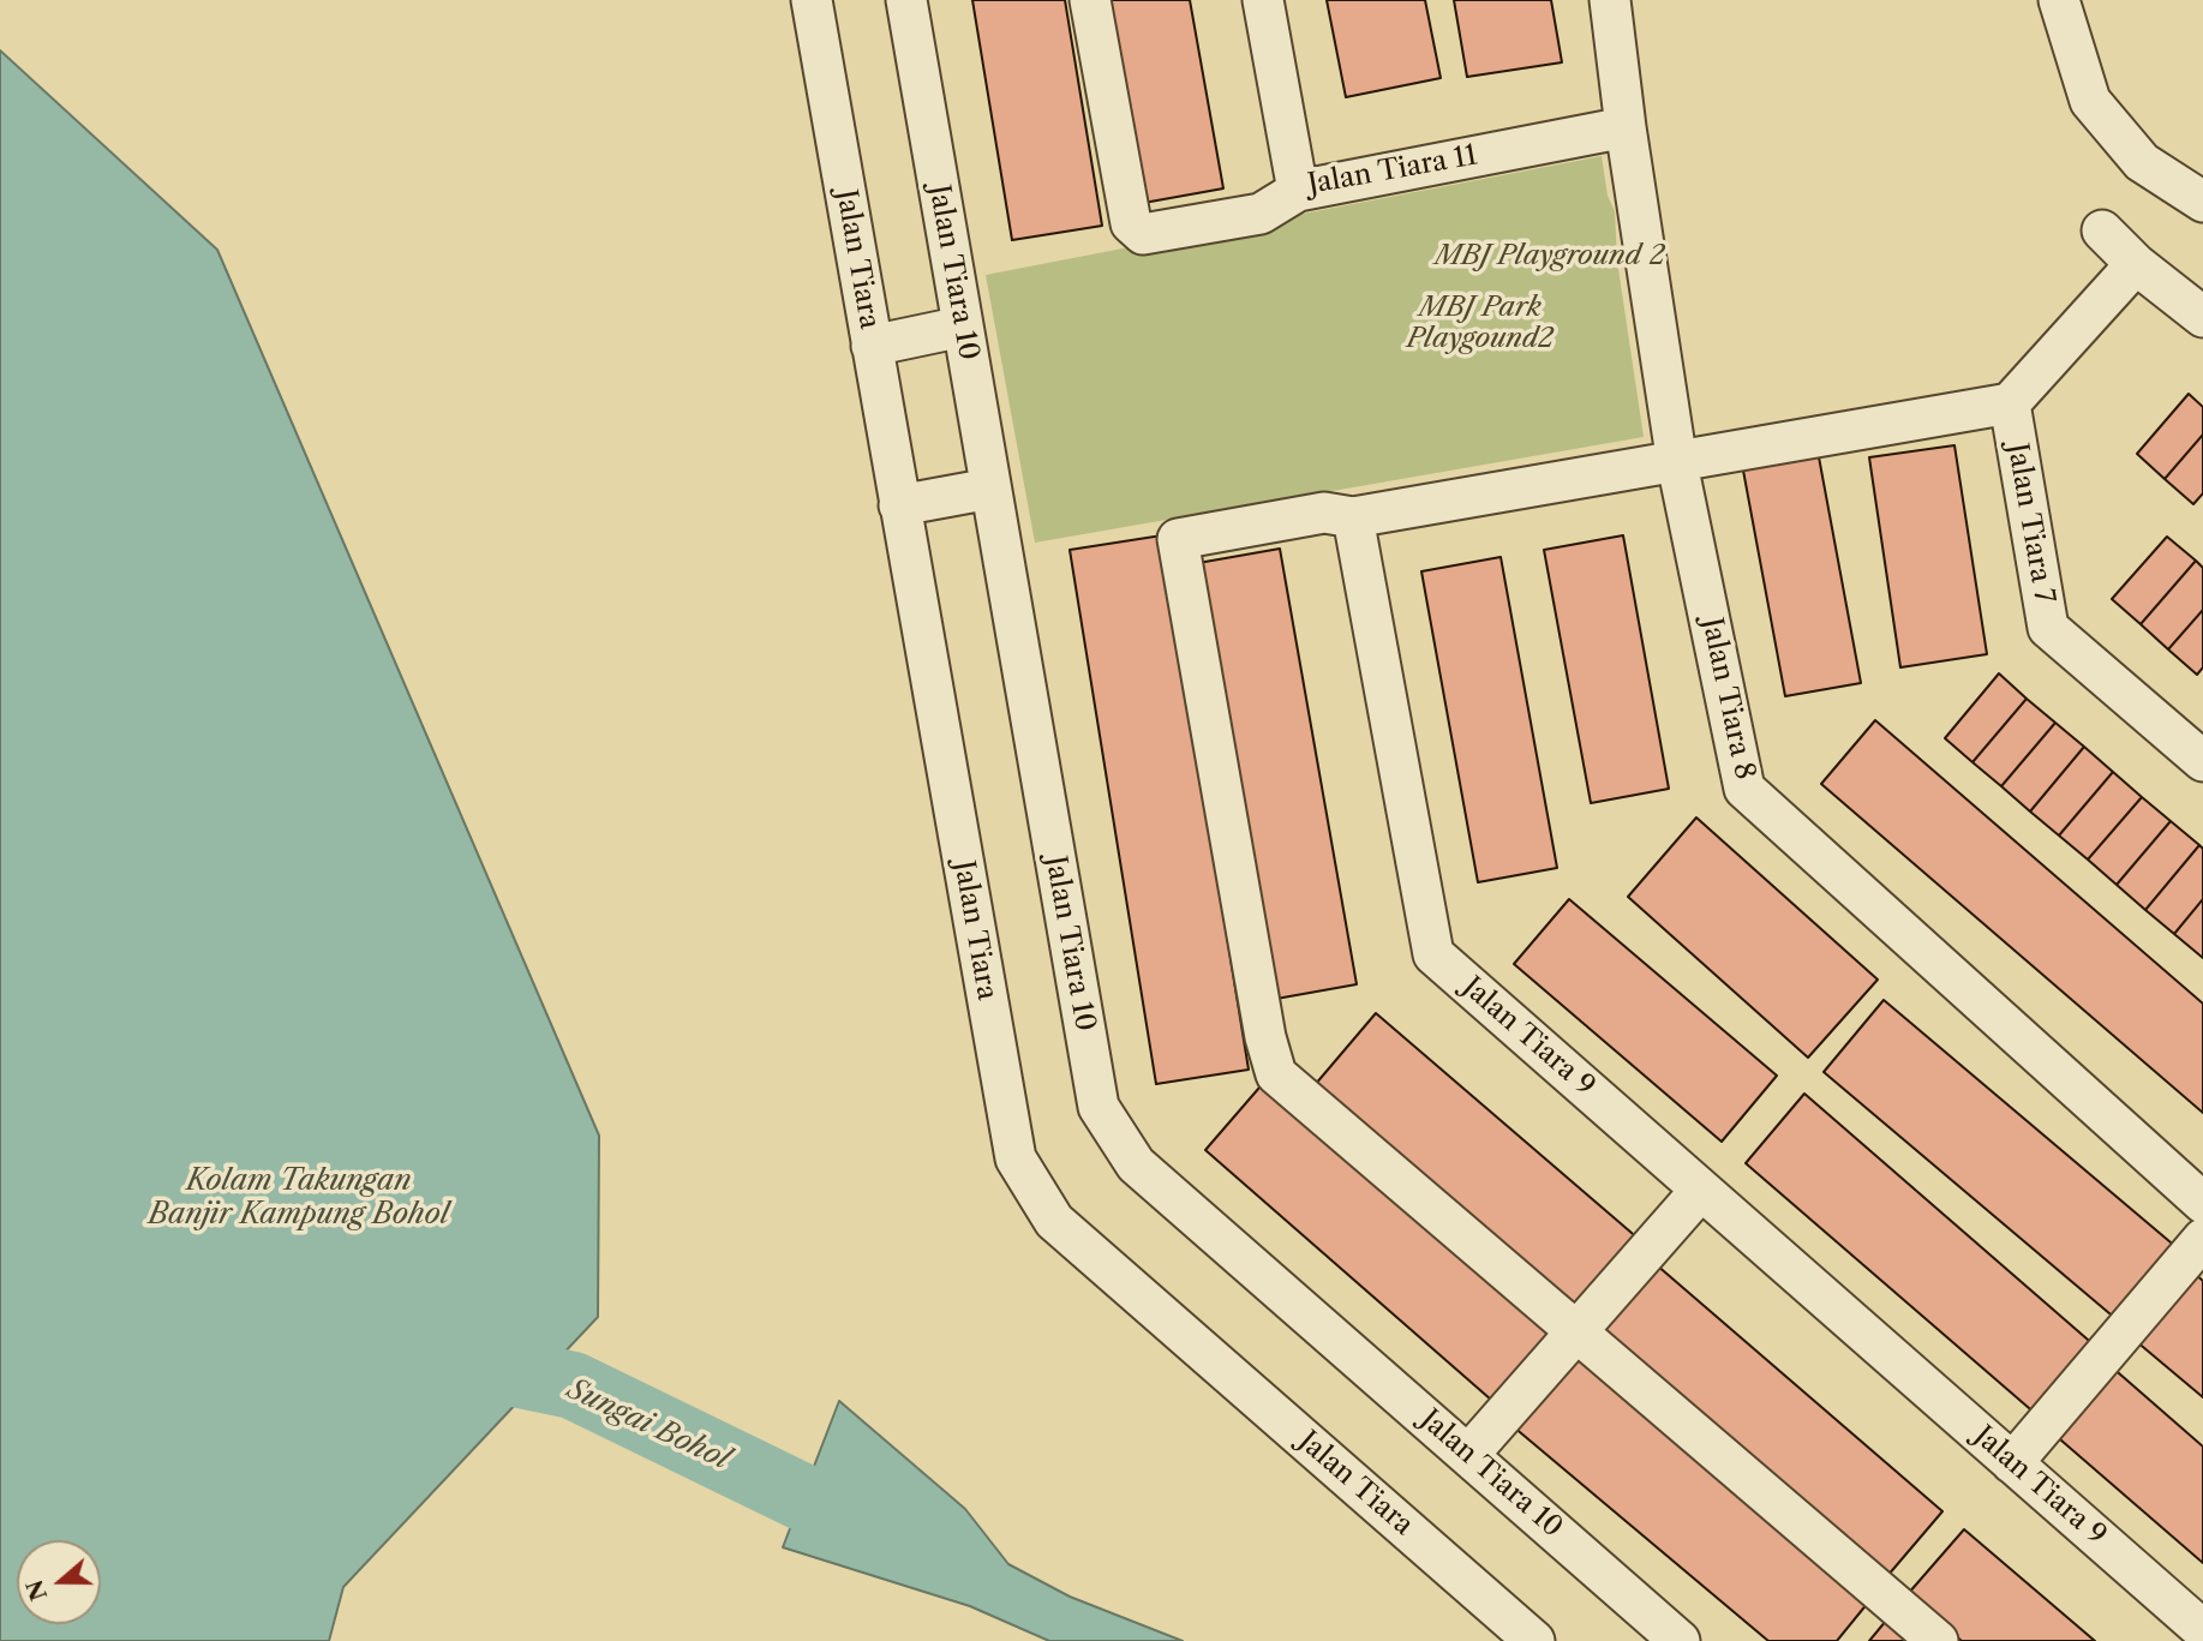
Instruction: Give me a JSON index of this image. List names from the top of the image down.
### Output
{
  "streets": {
    "street": [
      "Jalan Tiara 11",
      "Jalan Tiara",
      "Jalan Tiara 10",
      "Jalan Tiara 7",
      "Jalan Tiara 8",
      "Jalan Tiara 9"
    ]
  },
  "crossings": [
    ["Jalan Tiara 11", "Jalan Tiara 8"]
  ],
  "water": ["Kolam Takungan Banjir Kampung Bohol", "Sungai Bohol"],
  "parks": ["MBJ Playground 2", "MBJ Park Playgound2"],
  "north": "left"
}
